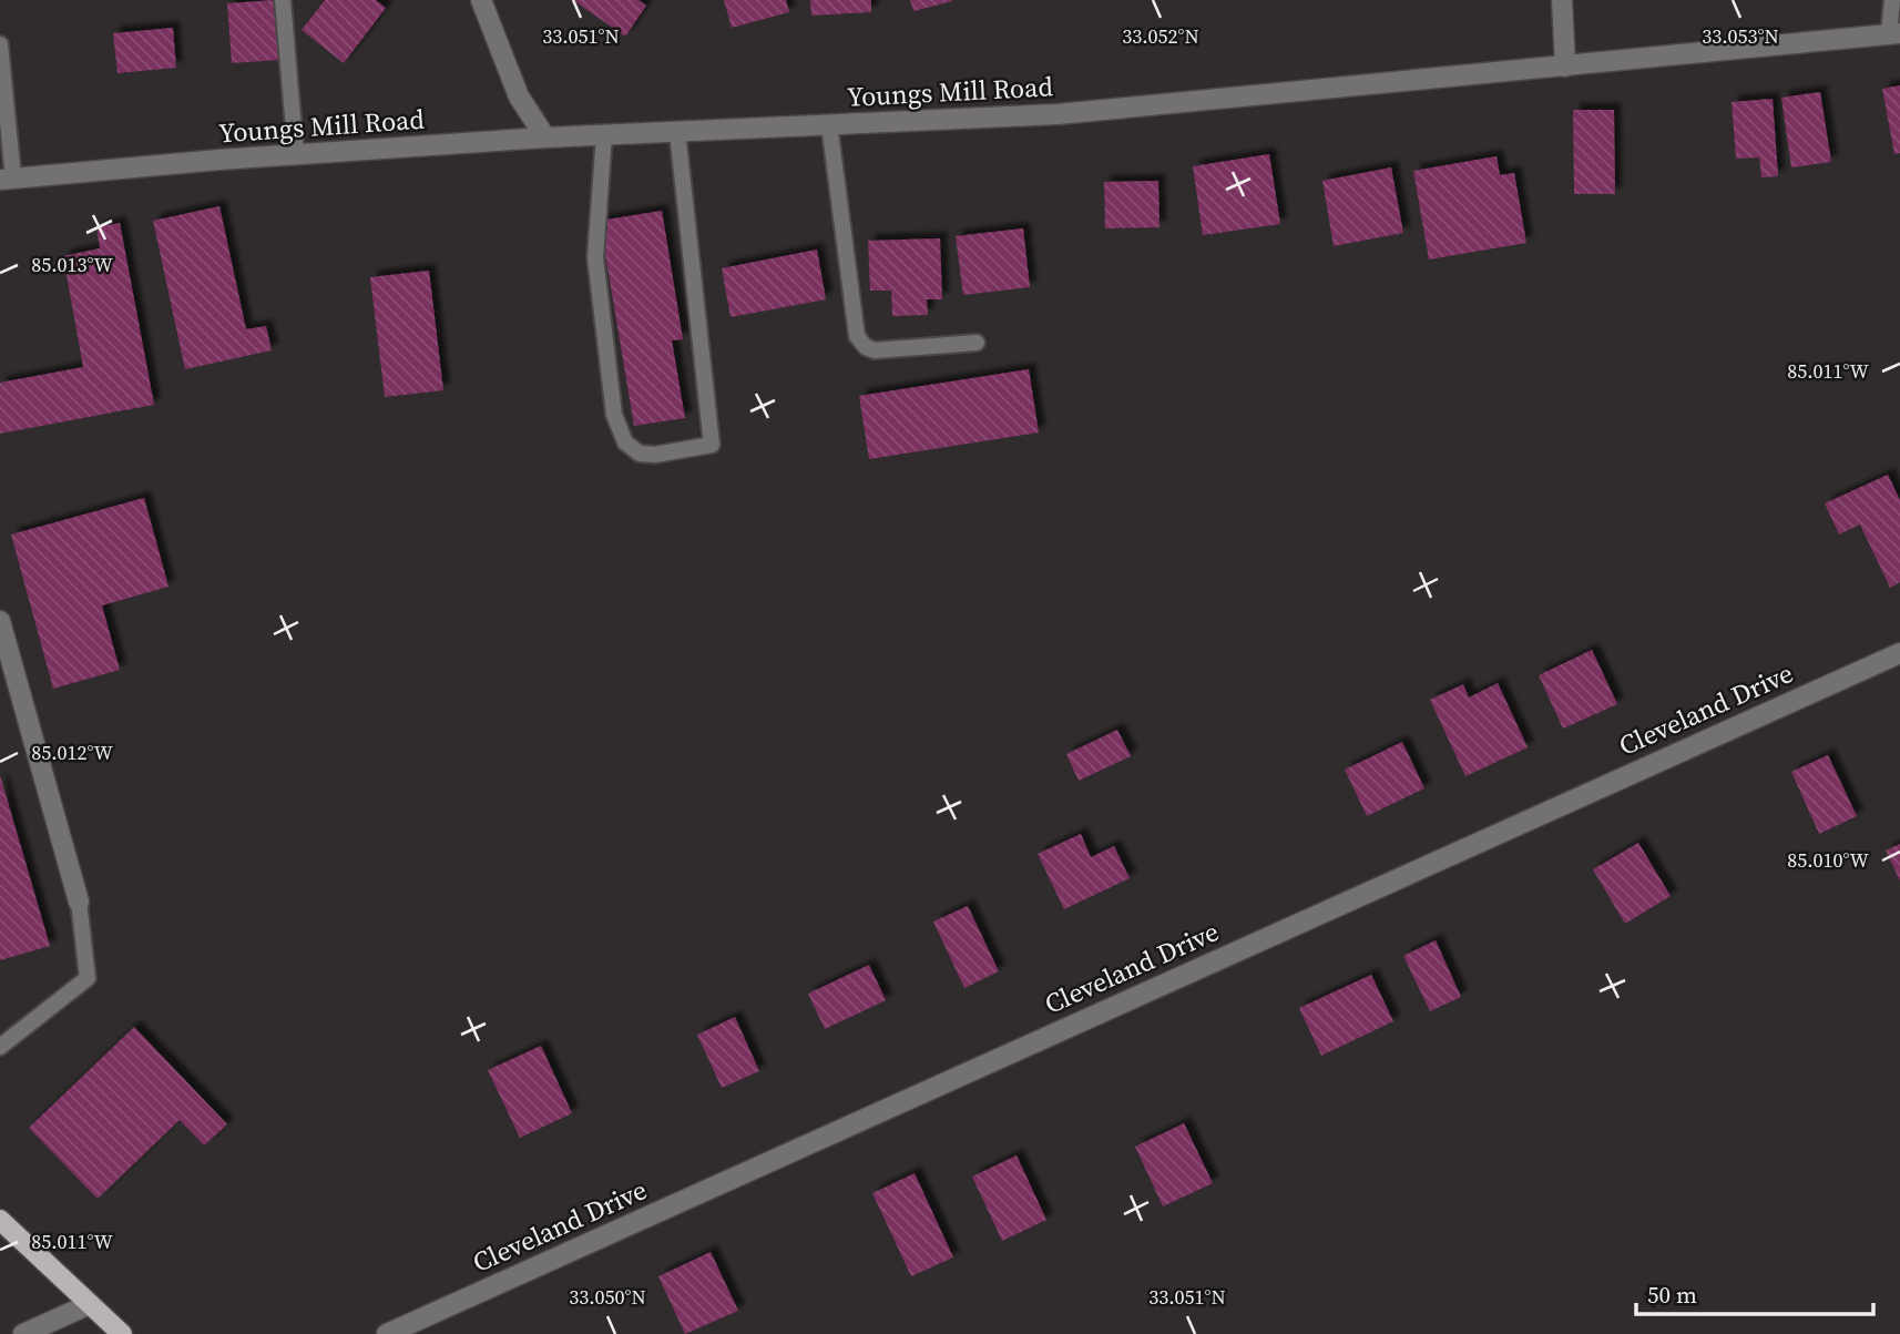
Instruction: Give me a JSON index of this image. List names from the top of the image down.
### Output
{
  "streets": {
    "street": ["Youngs Mill Road", "Cleveland Drive"]
  },
  "scale_bar": "50 m",
  "coordinates": [
    "33.051°N",
    "33.052°N",
    "33.053°N",
    "85.013°W",
    "85.011°W",
    "85.012°W",
    "85.010°W",
    "33.050°N"
  ]
}
